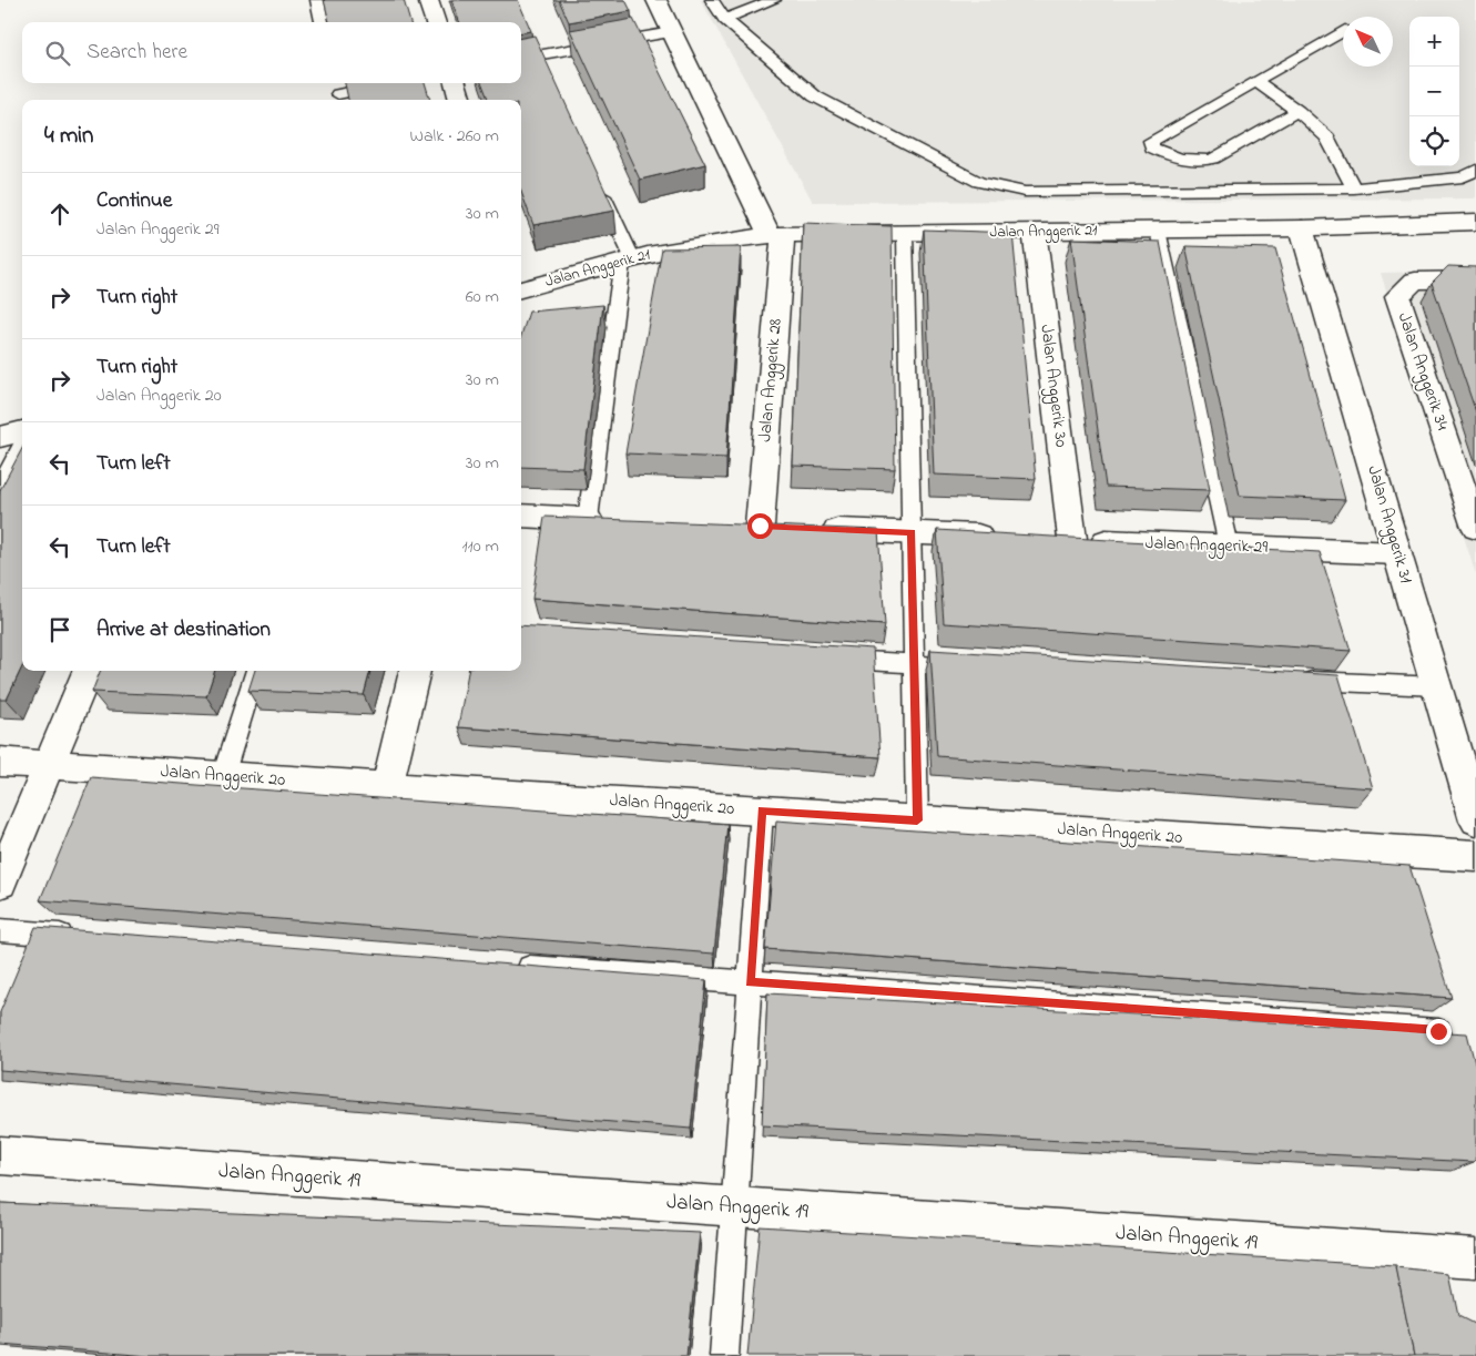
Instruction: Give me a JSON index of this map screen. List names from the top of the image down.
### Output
{
  "streets": {
    "street": [
      "Jalan Anggerik 21",
      "Jalan Anggerik 34",
      "Jalan Anggerik 28",
      "Jalan Anggerik 30",
      "Jalan Anggerik 31",
      "Jalan Anggerik 29",
      "Jalan Anggerik 20",
      "Jalan Anggerik 19"
    ]
  },
  "crossings": [
    ["Jalan Anggerik 21", "Jalan Anggerik 28"],
    ["Jalan Anggerik 21", "Jalan Anggerik 30"],
    ["Jalan Anggerik 21", "Jalan Anggerik 31"],
    ["Jalan Anggerik 30", "Jalan Anggerik 29"],
    ["Jalan Anggerik 31", "Jalan Anggerik 29"]
  ],
  "north": "top left",
  "page": {
    "map_buttons": ["+", "−"],
    "search": "Search here",
    "heading": ["4 min", "Walk · 260 m"],
    "list": [
      ["Continue", "Jalan Anggerik 29", "30 m"],
      ["Turn right", "60 m"],
      ["Turn right", "Jalan Anggerik 20", "30 m"],
      ["Turn left", "30 m"],
      ["Turn left", "110 m"],
      "Arrive at destination"
    ]
  }
}
